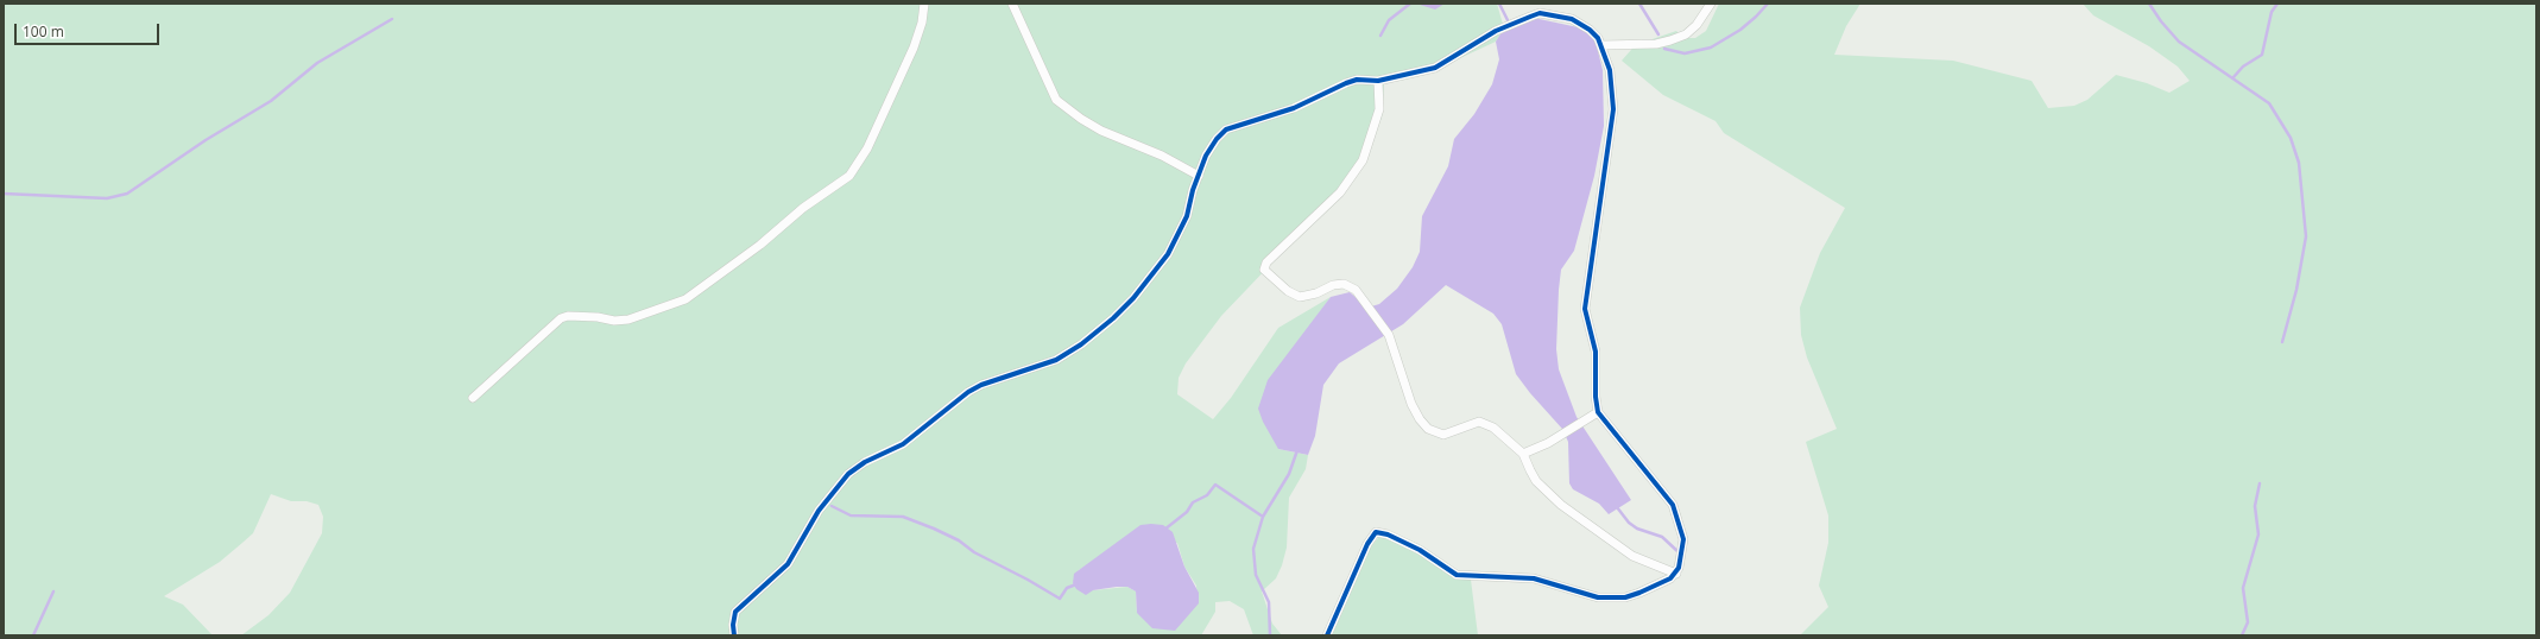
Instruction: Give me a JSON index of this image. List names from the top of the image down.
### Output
{
  "scale_bar": "100 m"
}
